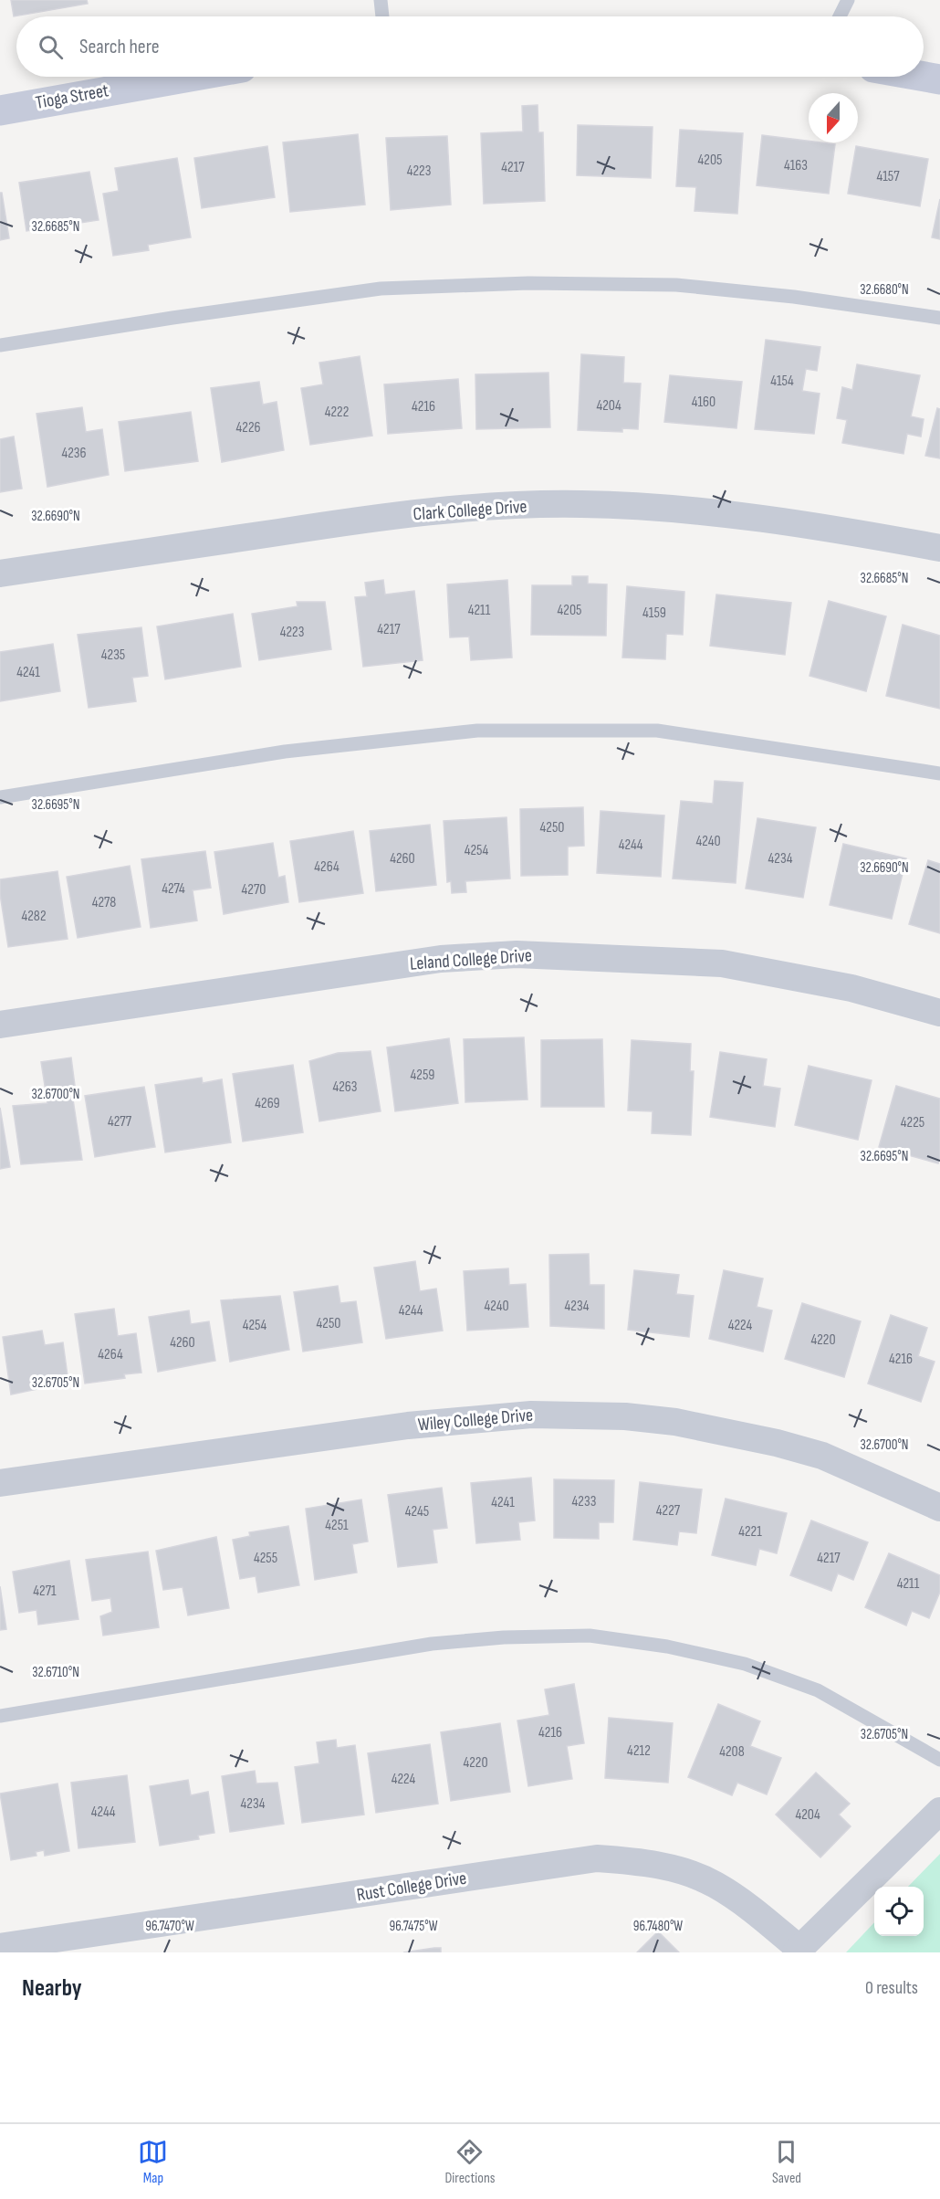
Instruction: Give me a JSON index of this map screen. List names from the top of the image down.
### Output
{
  "streets": {
    "street": [
      "Tioga Street",
      "Clark College Drive",
      "Leland College Drive",
      "Wiley College Drive",
      "Rust College Drive"
    ]
  },
  "house_numbers": [
    "4205",
    "4163",
    "4217",
    "4223",
    "4157",
    "4154",
    "4160",
    "4204",
    "4216",
    "4222",
    "4226",
    "4236",
    "4211",
    "4205",
    "4159",
    "4217",
    "4223",
    "4235",
    "4241",
    "4250",
    "4240",
    "4244",
    "4254",
    "4260",
    "4234",
    "4264",
    "4274",
    "4270",
    "4278",
    "4282",
    "4259",
    "4263",
    "4269",
    "4277",
    "4225",
    "4240",
    "4234",
    "4244",
    "4250",
    "4254",
    "4224",
    "4220",
    "4260",
    "4264",
    "4216",
    "4233",
    "4241",
    "4227",
    "4245",
    "4251",
    "4221",
    "4255",
    "4217",
    "4211",
    "4271",
    "4216",
    "4212",
    "4208",
    "4220",
    "4224",
    "4234",
    "4244",
    "4204"
  ],
  "north": "bottom",
  "page": {
    "search": "Search here",
    "heading": ["Nearby", "0 results"],
    "nav": ["Map", "Directions", "Saved"]
  },
  "coordinates": [
    "32.6685°N",
    "32.6680°N",
    "32.6690°N",
    "32.6695°N",
    "32.6700°N",
    "32.6705°N",
    "32.6710°N",
    "96.7470°W",
    "96.7475°W",
    "96.7480°W"
  ]
}
